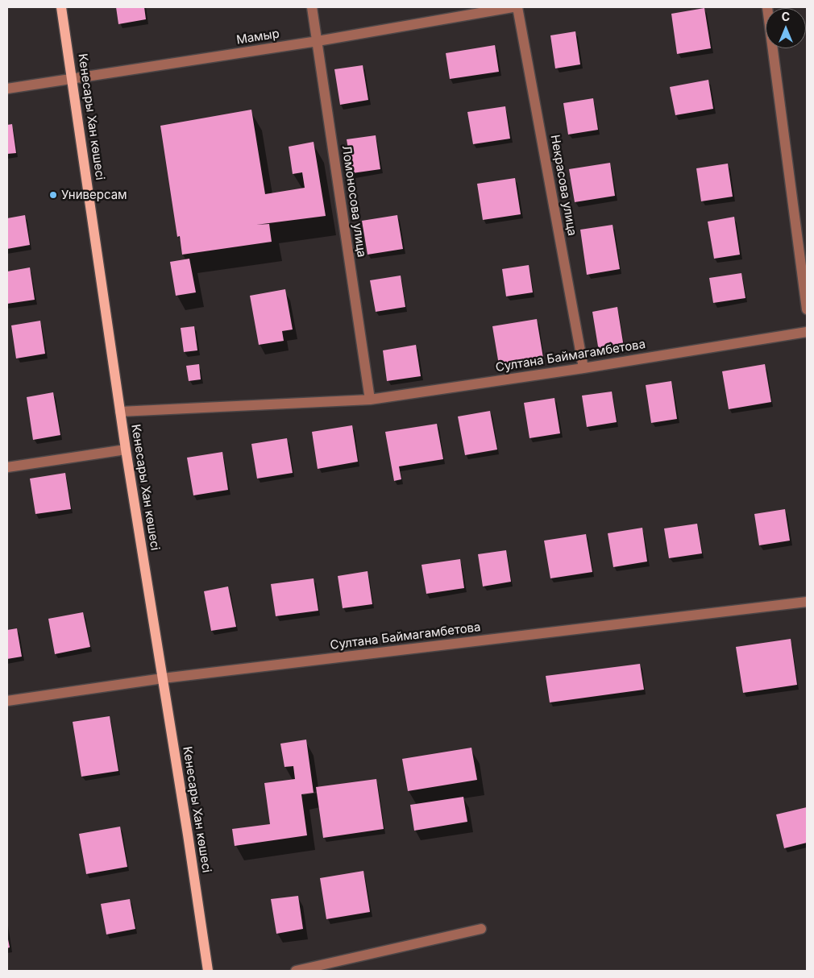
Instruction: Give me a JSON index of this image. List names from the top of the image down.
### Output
{
  "streets": {
    "main road": ["Кенесары Хан көшесі"],
    "street": [
      "Мамыр",
      "Некрасова улица",
      "Ломоносова улица",
      "Султана Баймагамбетова"
    ]
  },
  "crossings": [
    ["Мамыр", "Кенесары Хан көшесі"],
    ["Мамыр", "Ломоносова улица"],
    ["Кенесары Хан көшесі", "Султана Баймагамбетова"],
    ["Некрасова улица", "Султана Баймагамбетова"],
    ["Ломоносова улица", "Султана Баймагамбетова"]
  ],
  "places": ["Универсам"],
  "north": "top"
}
